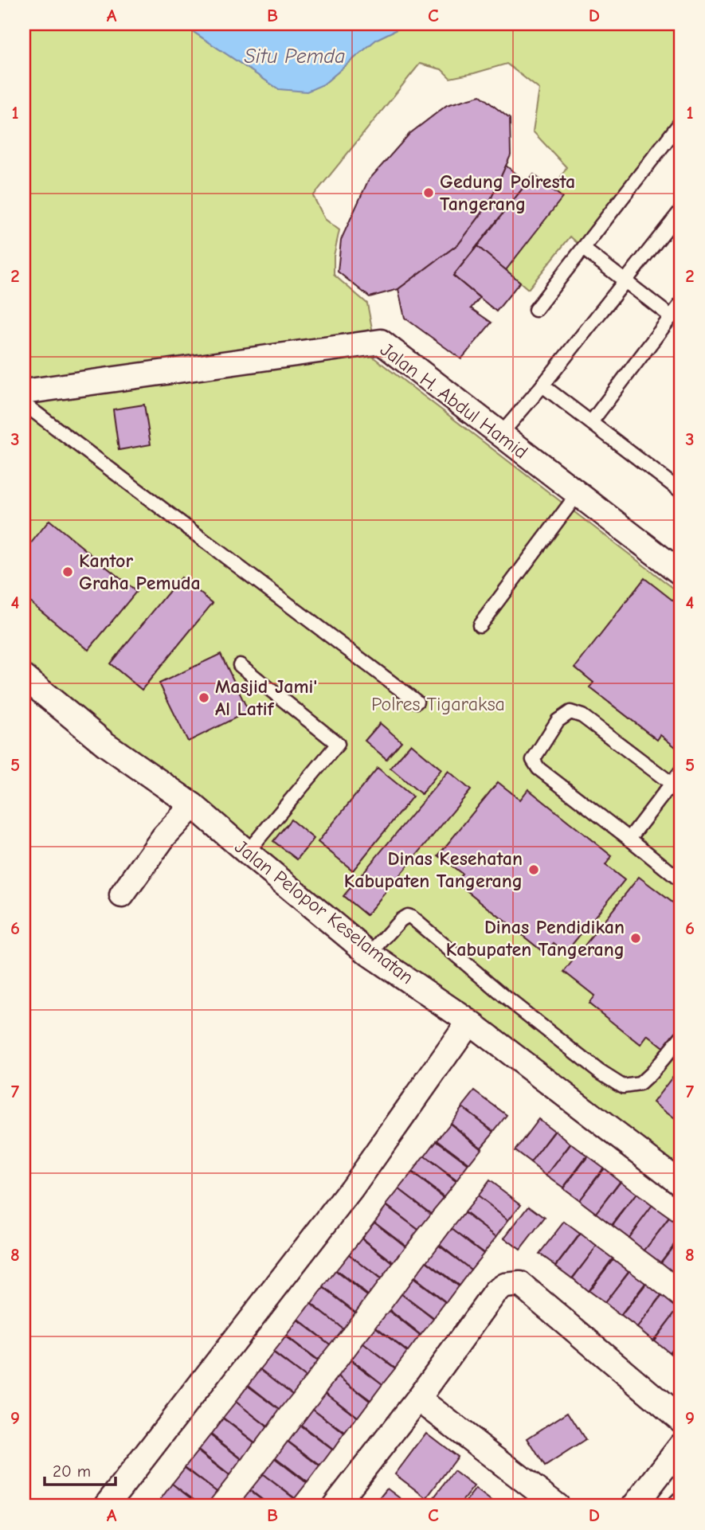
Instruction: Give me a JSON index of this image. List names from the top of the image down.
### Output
{
  "streets": {
    "street": ["Jalan H. Abdul Hamid", "Jalan Pelopor Keselamatan"]
  },
  "water": ["Situ Pemda"],
  "parks": ["Polres Tigaraksa"],
  "places": [
    "Gedung Polresta Tangerang",
    "Kantor Graha Pemuda",
    "Masjid Jami' Al Latif",
    "Dinas Kesehatan Kabupaten Tangerang",
    "Dinas Pendidikan Kabupaten Tangerang"
  ],
  "scale_bar": "20 m",
  "grid": {
    "columns": [
      "A",
      "B",
      "C",
      "D"
    ],
    "rows": [
      "1",
      "2",
      "3",
      "4",
      "5",
      "6",
      "7",
      "8",
      "9"
    ]
  }
}
